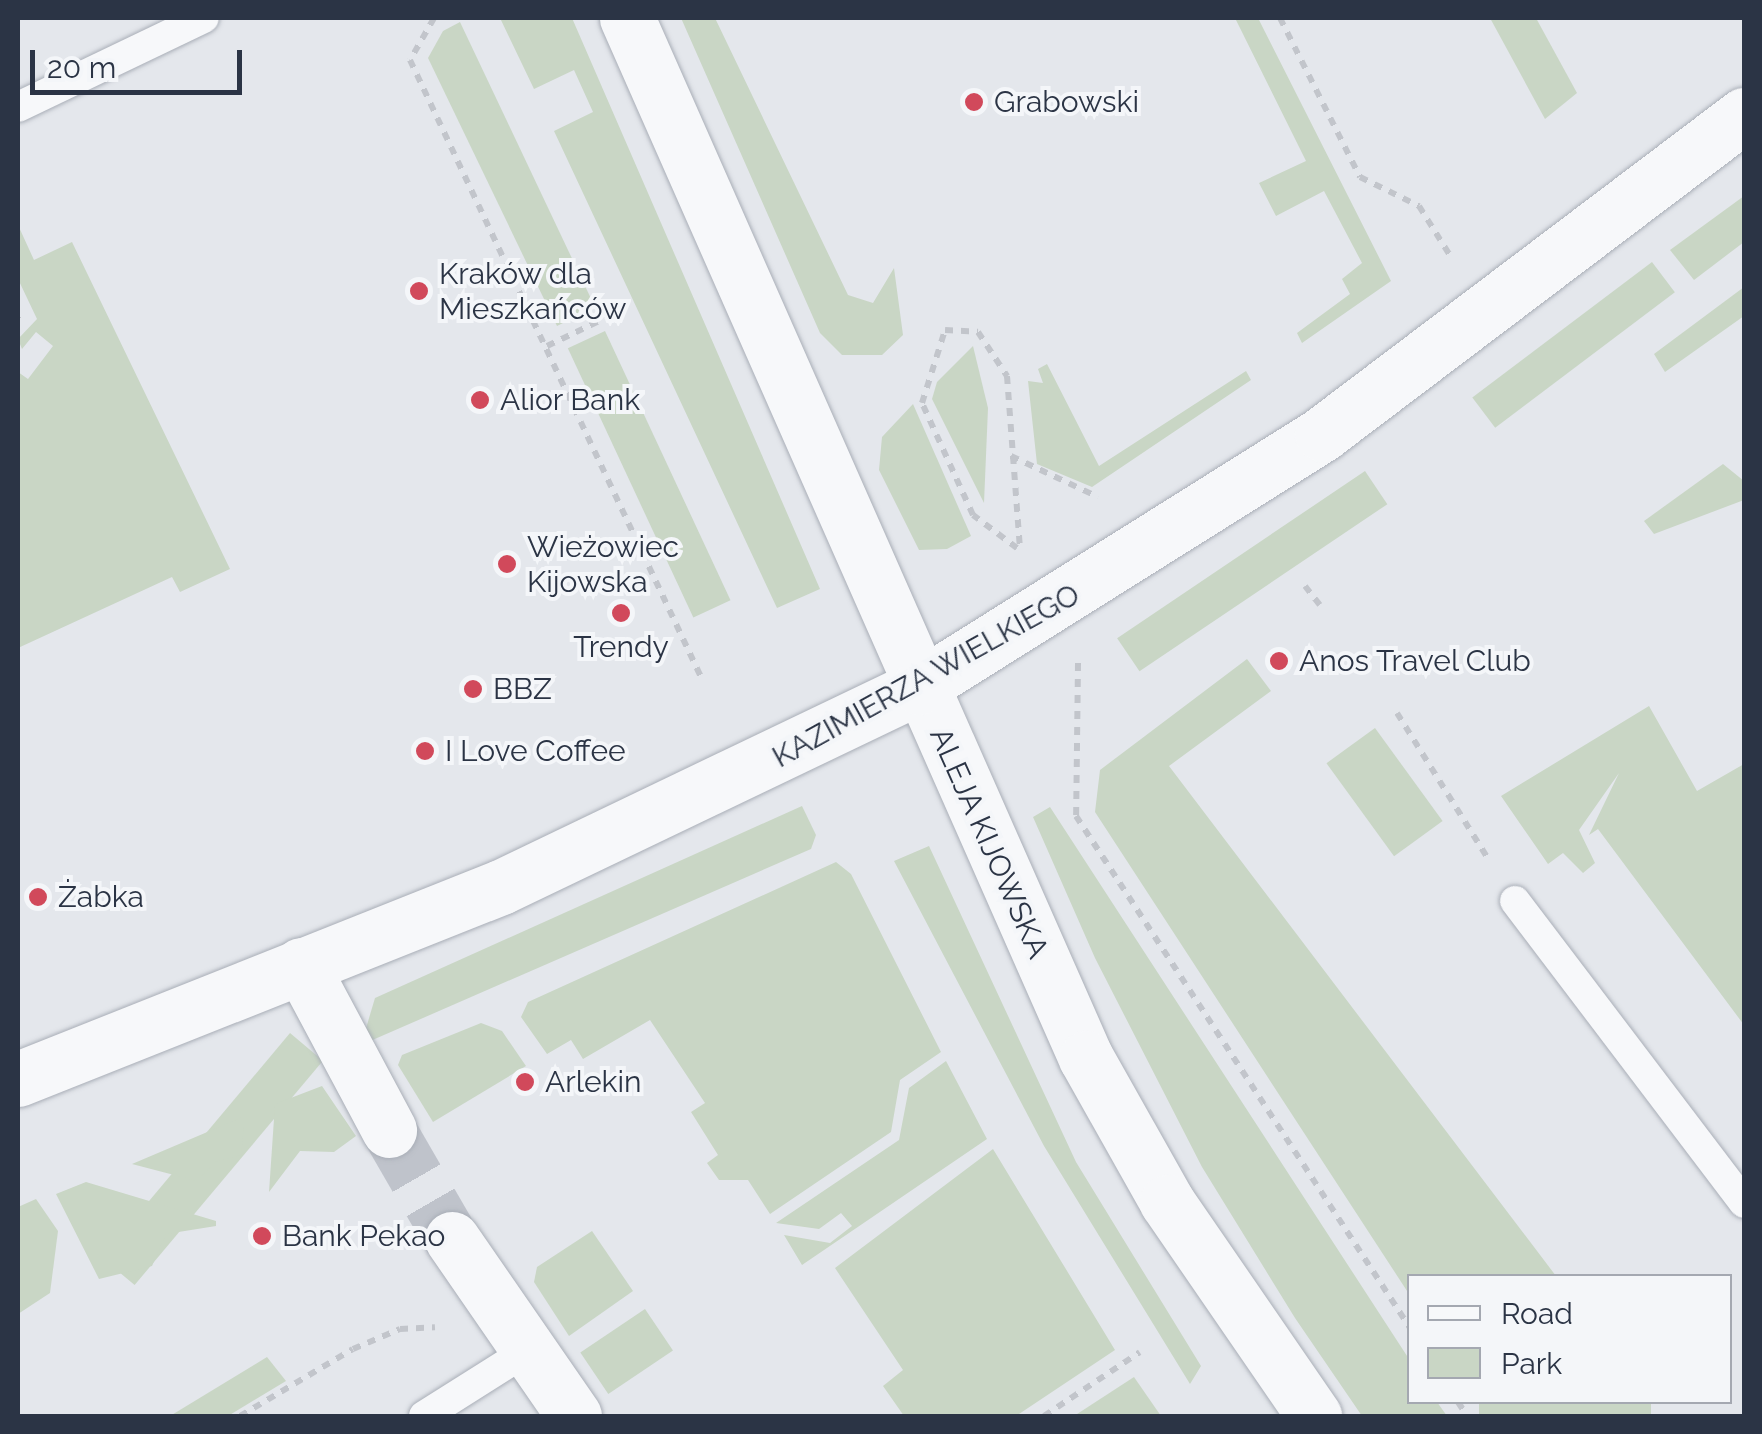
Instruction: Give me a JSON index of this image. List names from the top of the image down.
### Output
{
  "streets": {
    "street": ["KAZIMIERZA WIELKIEGO", "ALEJA KIJOWSKA"]
  },
  "crossings": [
    ["KAZIMIERZA WIELKIEGO", "ALEJA KIJOWSKA"]
  ],
  "places": [
    "Grabowski",
    "Kraków dla Mieszkańców",
    "Alior Bank",
    "Wieżowiec Kijowska",
    "Trendy",
    "Anos Travel Club",
    "BBZ",
    "I Love Coffee",
    "Żabka",
    "Arlekin",
    "Bank Pekao"
  ],
  "legend": ["Road", "Park"],
  "scale_bar": "20 m"
}
